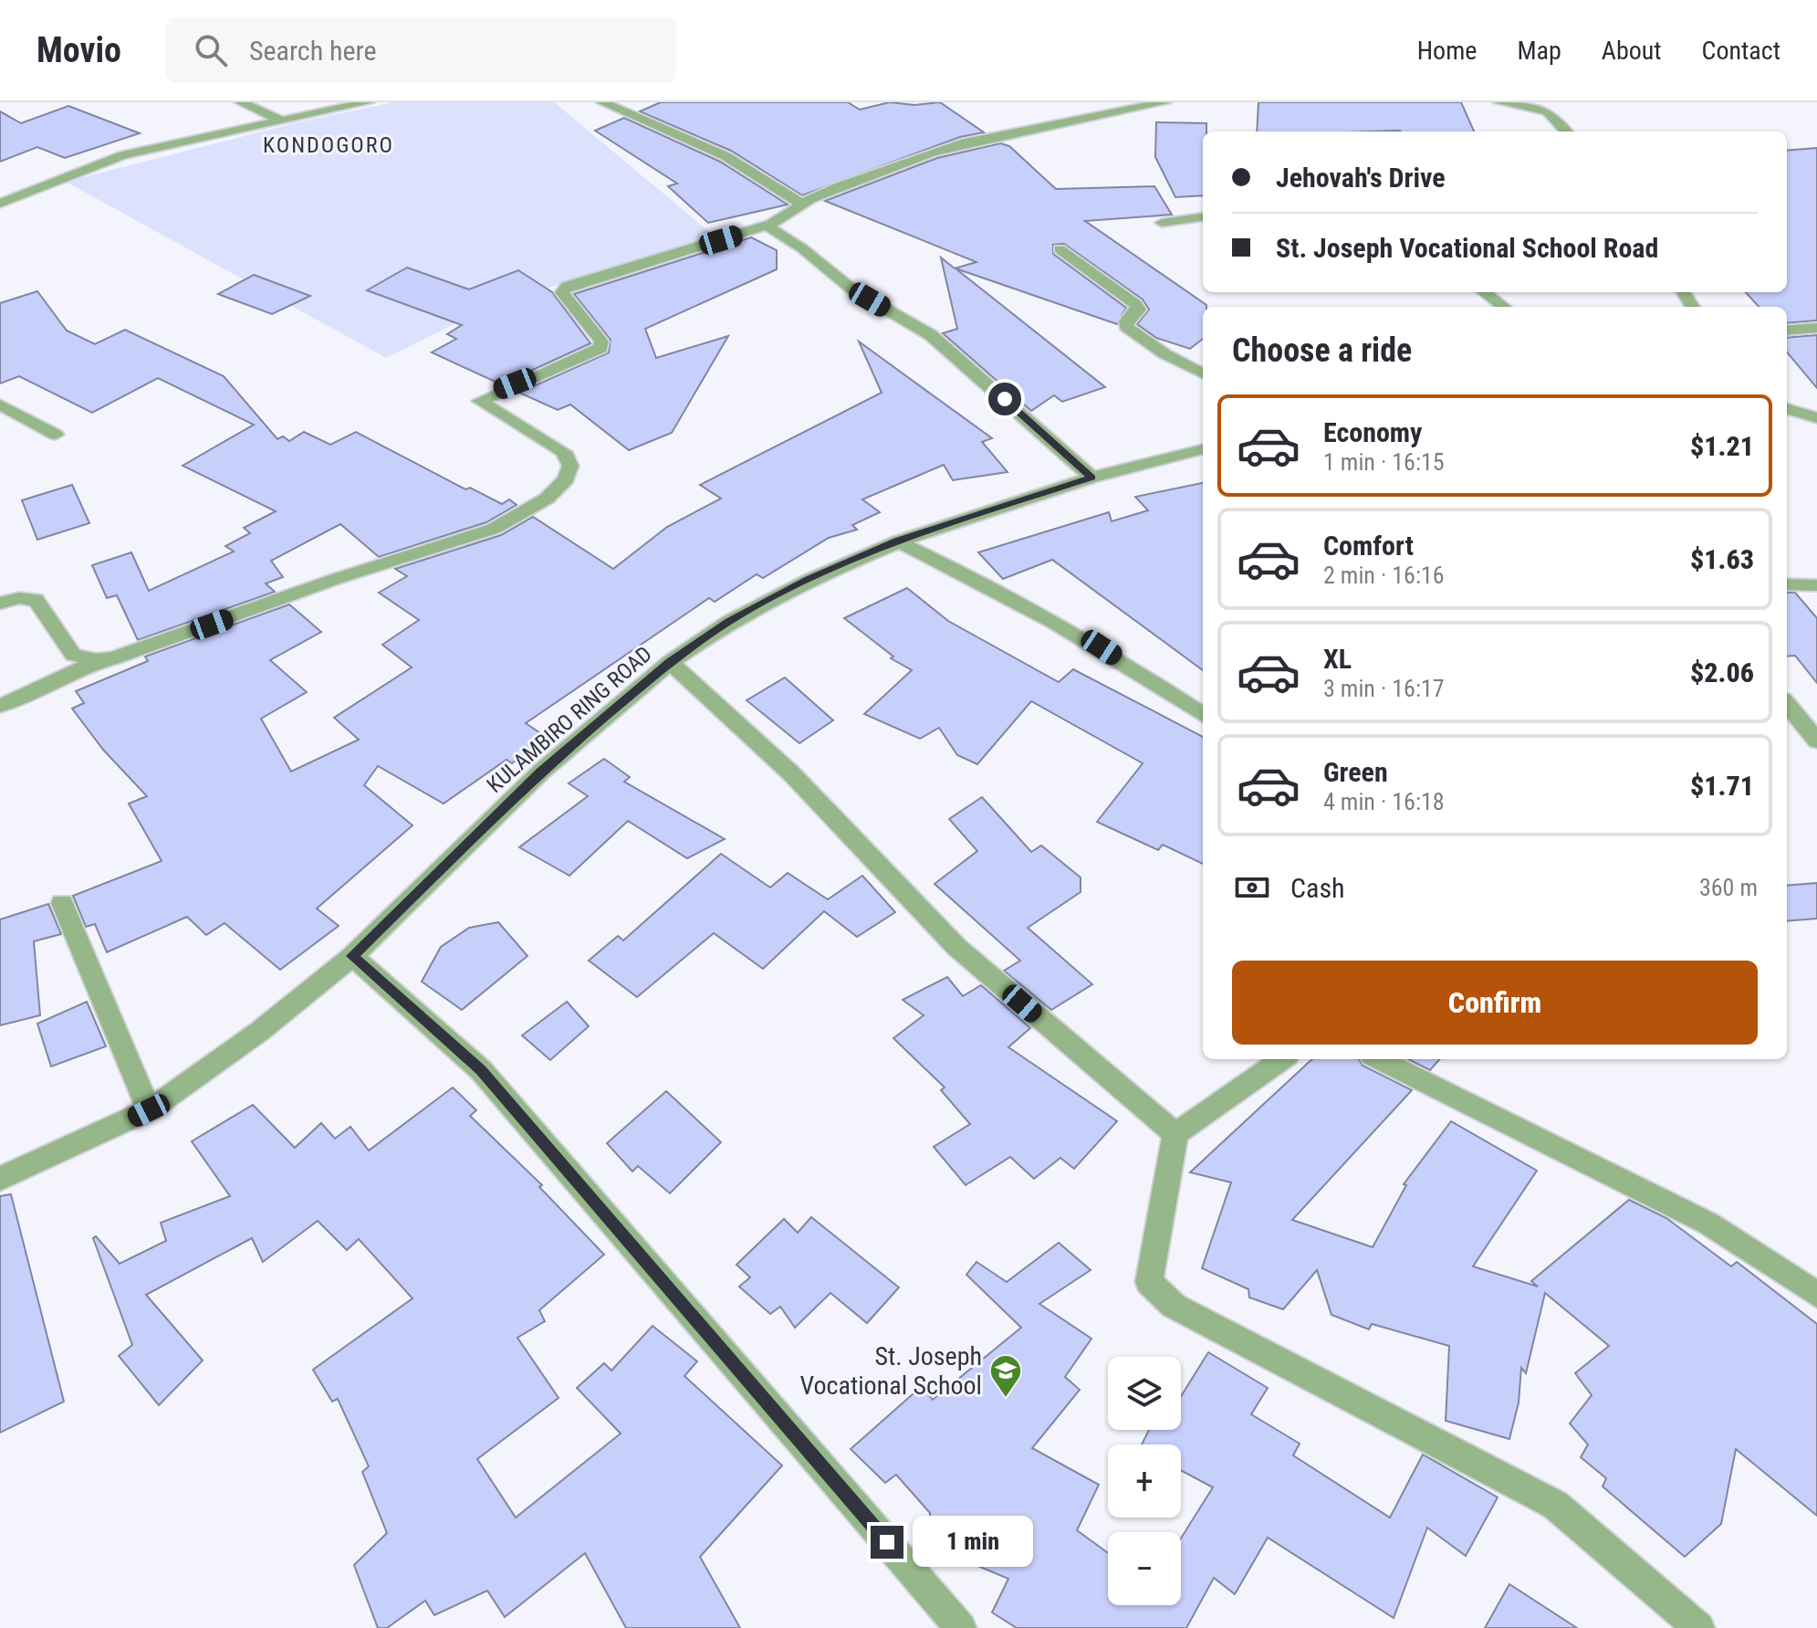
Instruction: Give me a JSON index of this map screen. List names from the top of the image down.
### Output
{
  "streets": {
    "street": ["KULAMBIRO RING ROAD"]
  },
  "districts": ["KONDOGORO"],
  "places": {
    "school or university": ["St. Joseph Vocational School"]
  },
  "page": {
    "header": "Movio",
    "search": "Search here",
    "nav": [
      "Home",
      "Map",
      "About",
      "Contact"
    ],
    "banner": ["Jehovah's Drive", "St. Joseph Vocational School Road"],
    "heading": "Choose a ride",
    "list": [
      {
        "name": "Economy",
        "note": "1 min · 16:15",
        "value": "$1.21"
      },
      {
        "name": "Comfort",
        "note": "2 min · 16:16",
        "value": "$1.63"
      },
      {
        "name": "XL",
        "note": "3 min · 16:17",
        "value": "$2.06"
      },
      {
        "name": "Green",
        "note": "4 min · 16:18",
        "value": "$1.71"
      }
    ],
    "pay": ["Cash", "360 m"],
    "buttons": "Confirm",
    "map_buttons": ["+", "−"],
    "bubble": "1 min"
  }
}
